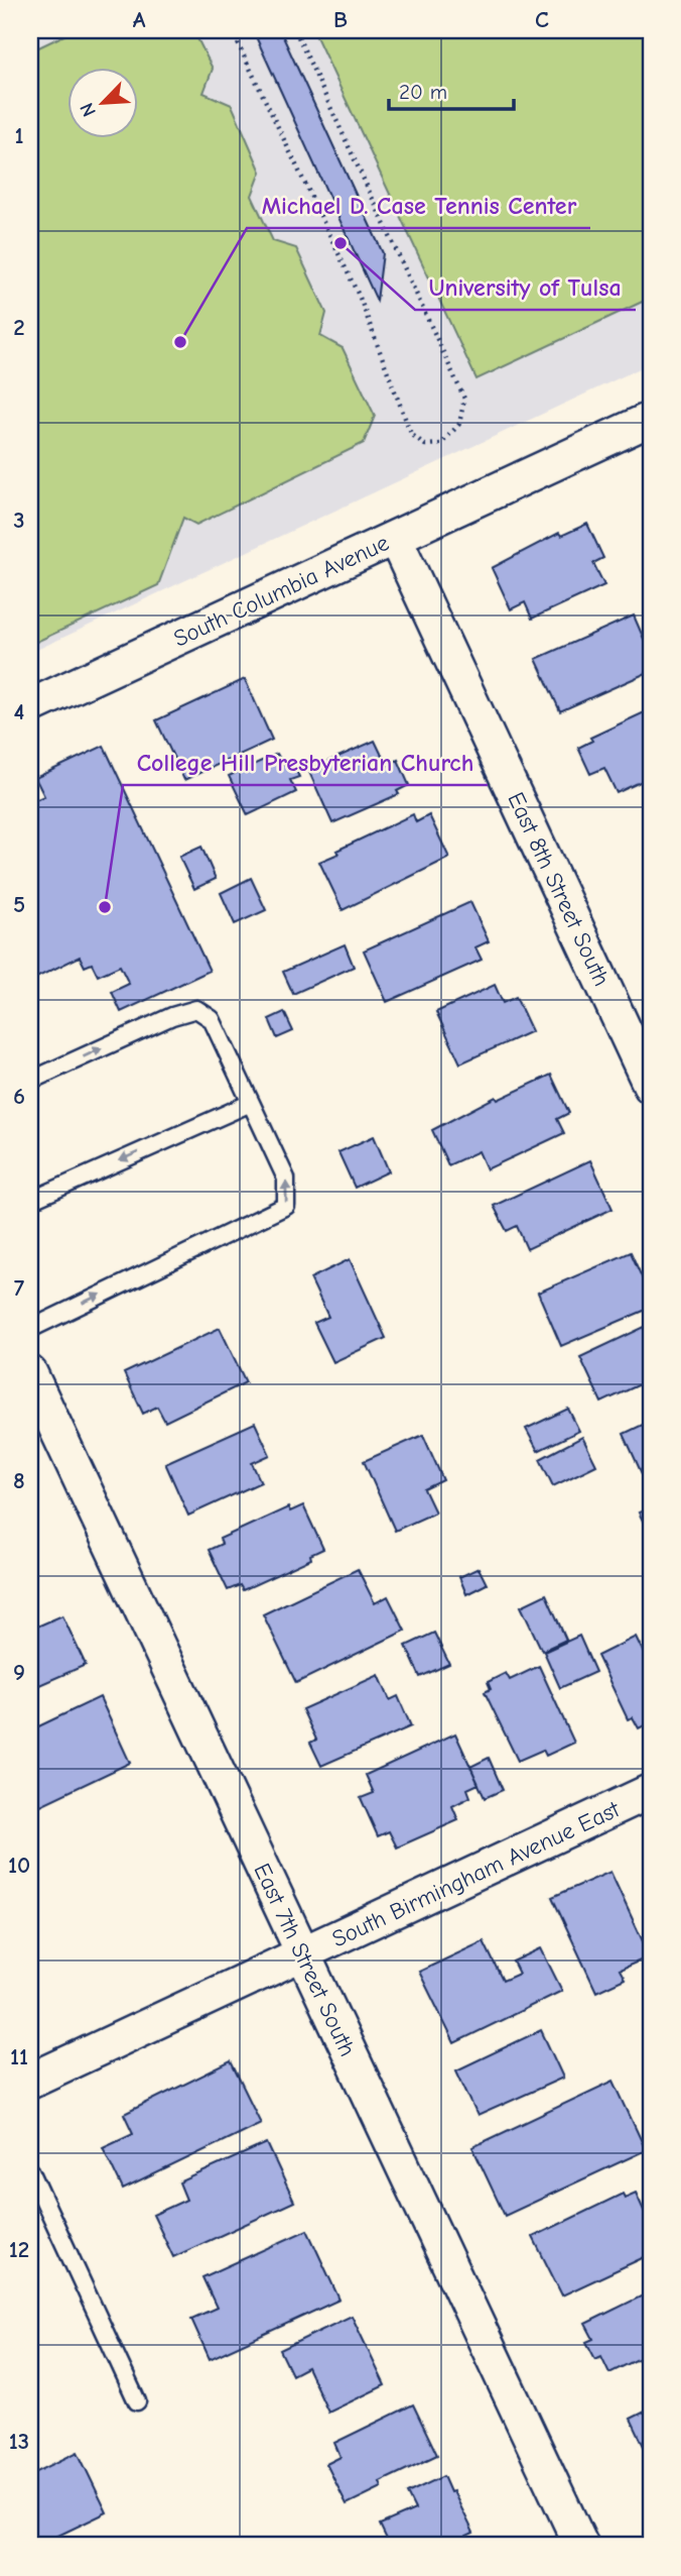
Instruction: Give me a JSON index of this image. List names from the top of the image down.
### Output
{
  "streets": {
    "street": [
      "South Columbia Avenue",
      "East 8th Street South",
      "South Birmingham Avenue East",
      "East 7th Street South"
    ]
  },
  "crossings": [
    ["South Columbia Avenue", "East 8th Street South"],
    ["South Birmingham Avenue East", "East 7th Street South"]
  ],
  "places": ["University of Tulsa", "Michael D. Case Tennis Center", "College Hill Presbyterian Church"],
  "scale_bar": "20 m",
  "north": "bottom left",
  "grid": {
    "columns": ["A", "B", "C"],
    "rows": [
      "1",
      "2",
      "3",
      "4",
      "5",
      "6",
      "7",
      "8",
      "9",
      "10",
      "11",
      "12",
      "13"
    ]
  }
}
